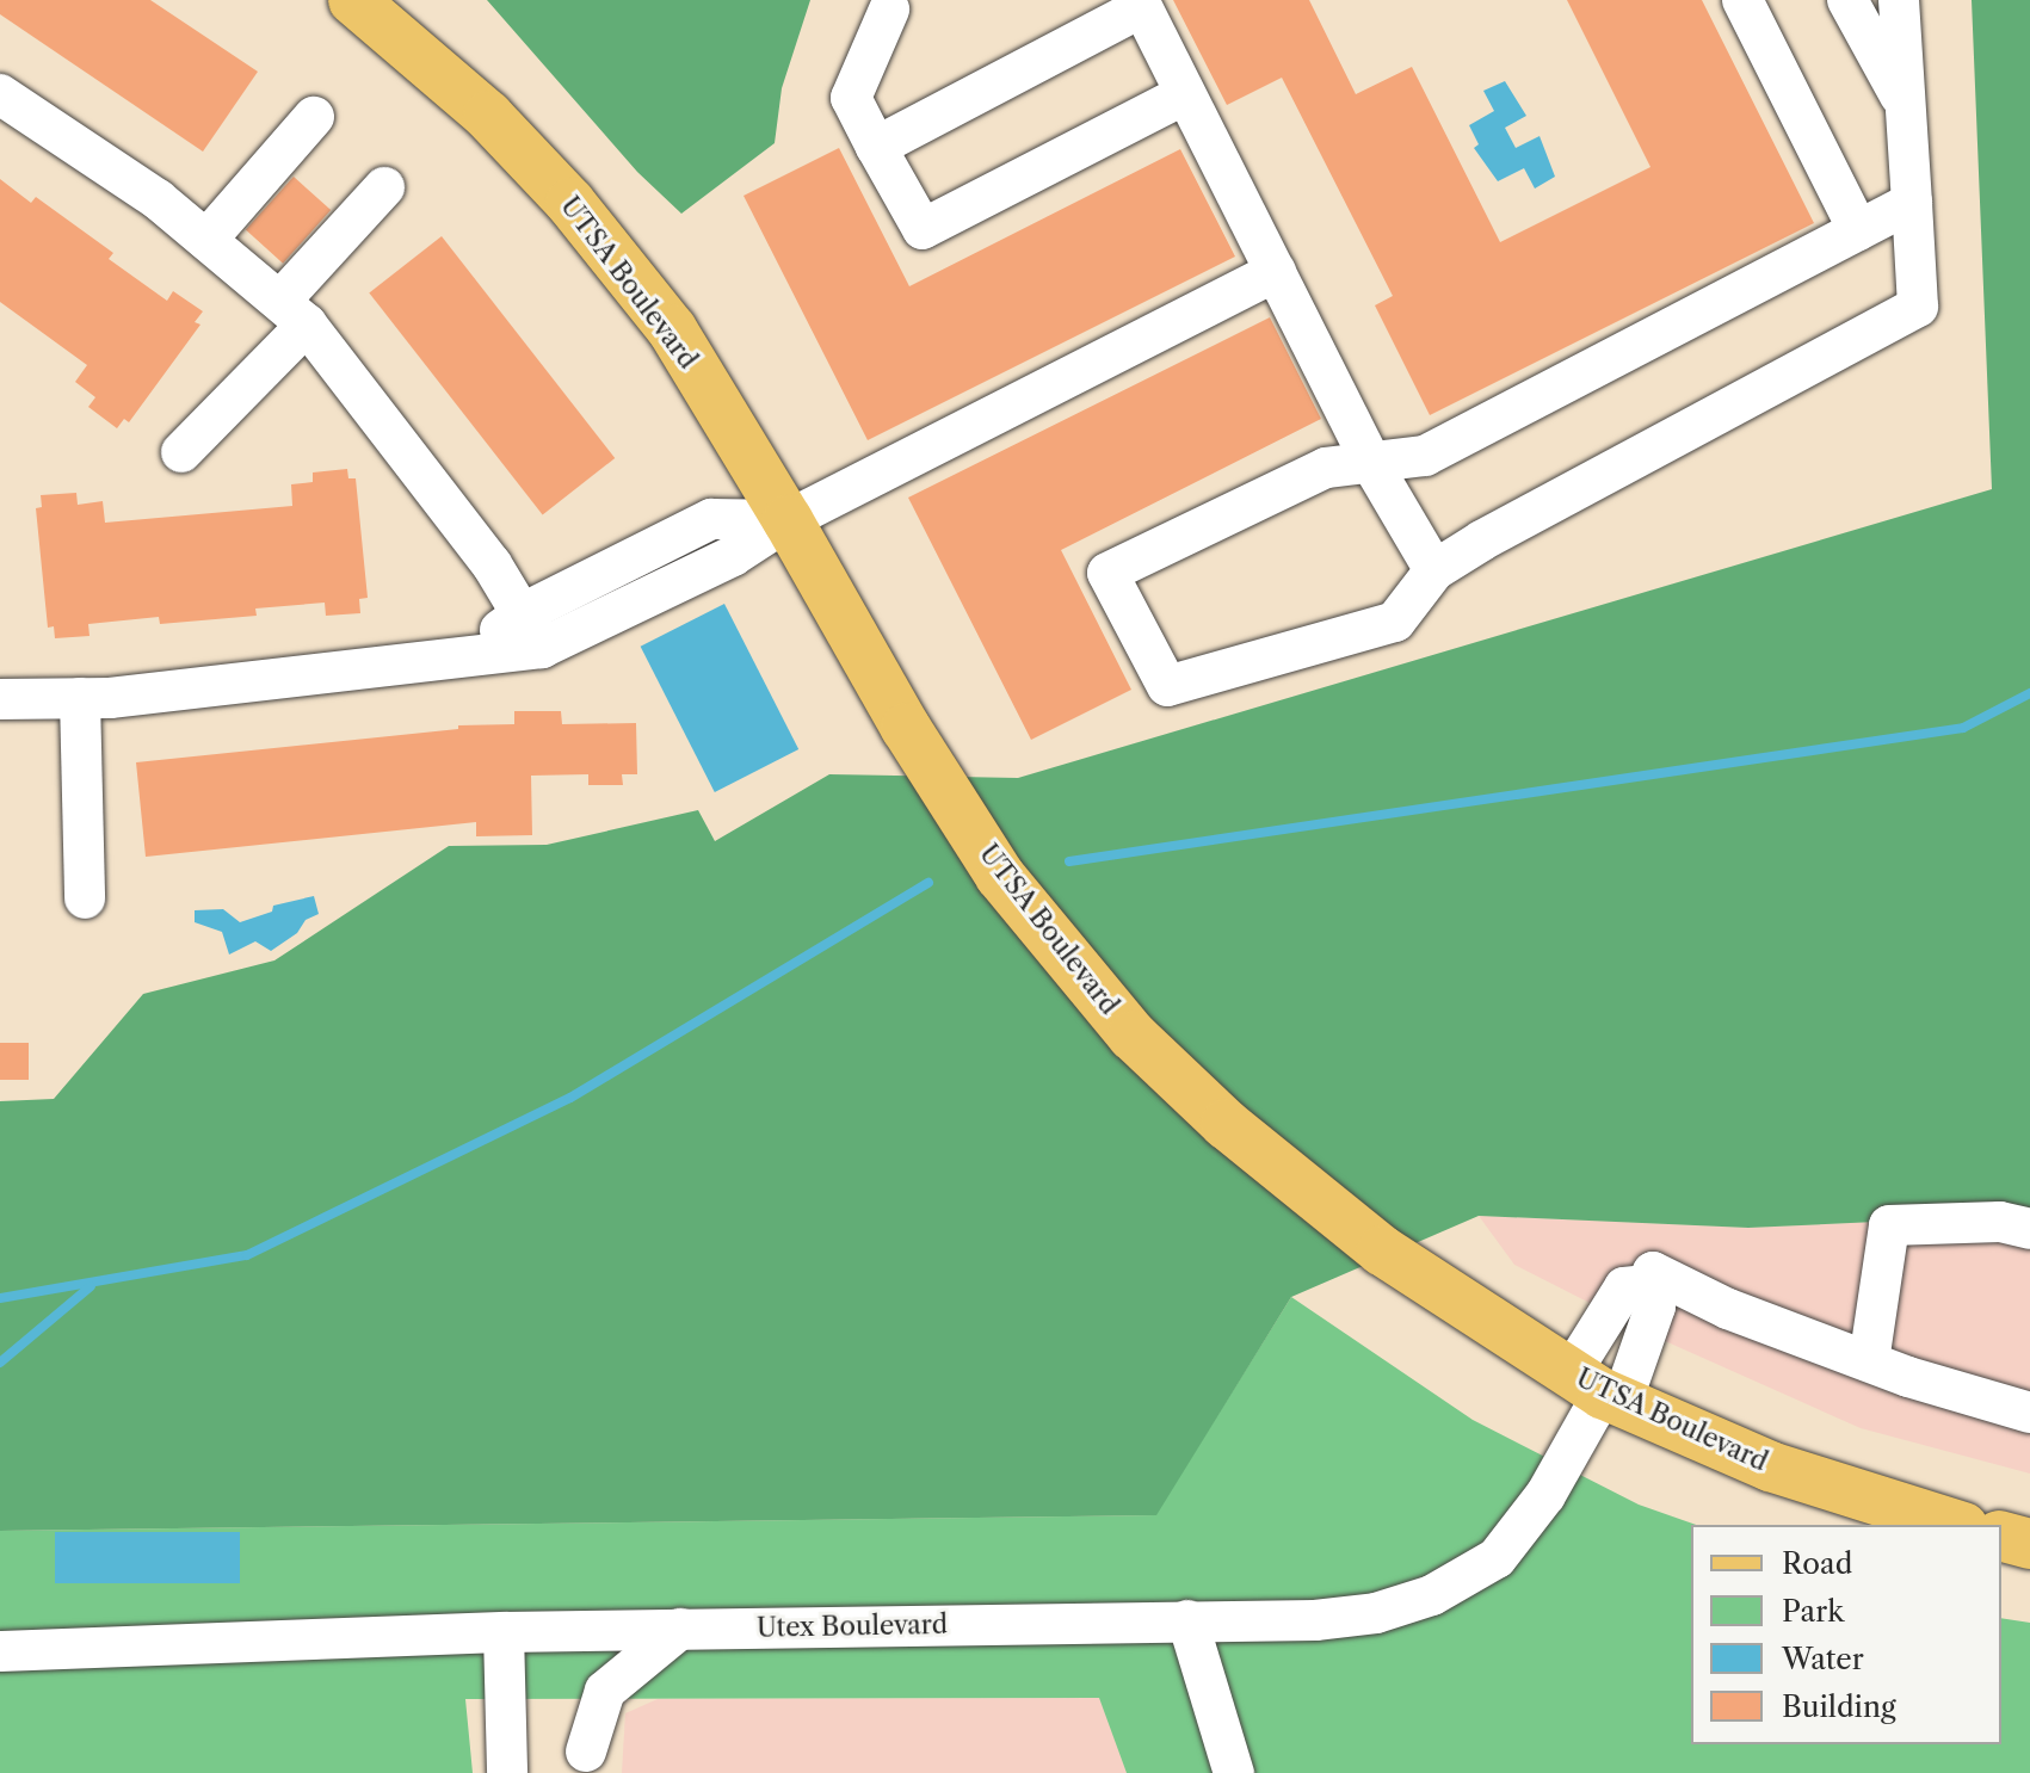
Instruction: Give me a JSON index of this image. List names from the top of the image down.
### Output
{
  "streets": {
    "main road": ["UTSA Boulevard"],
    "street": ["Utex Boulevard"]
  },
  "crossings": [
    ["UTSA Boulevard", "Utex Boulevard"]
  ],
  "legend": [
    "Road",
    "Park",
    "Water",
    "Building"
  ]
}
